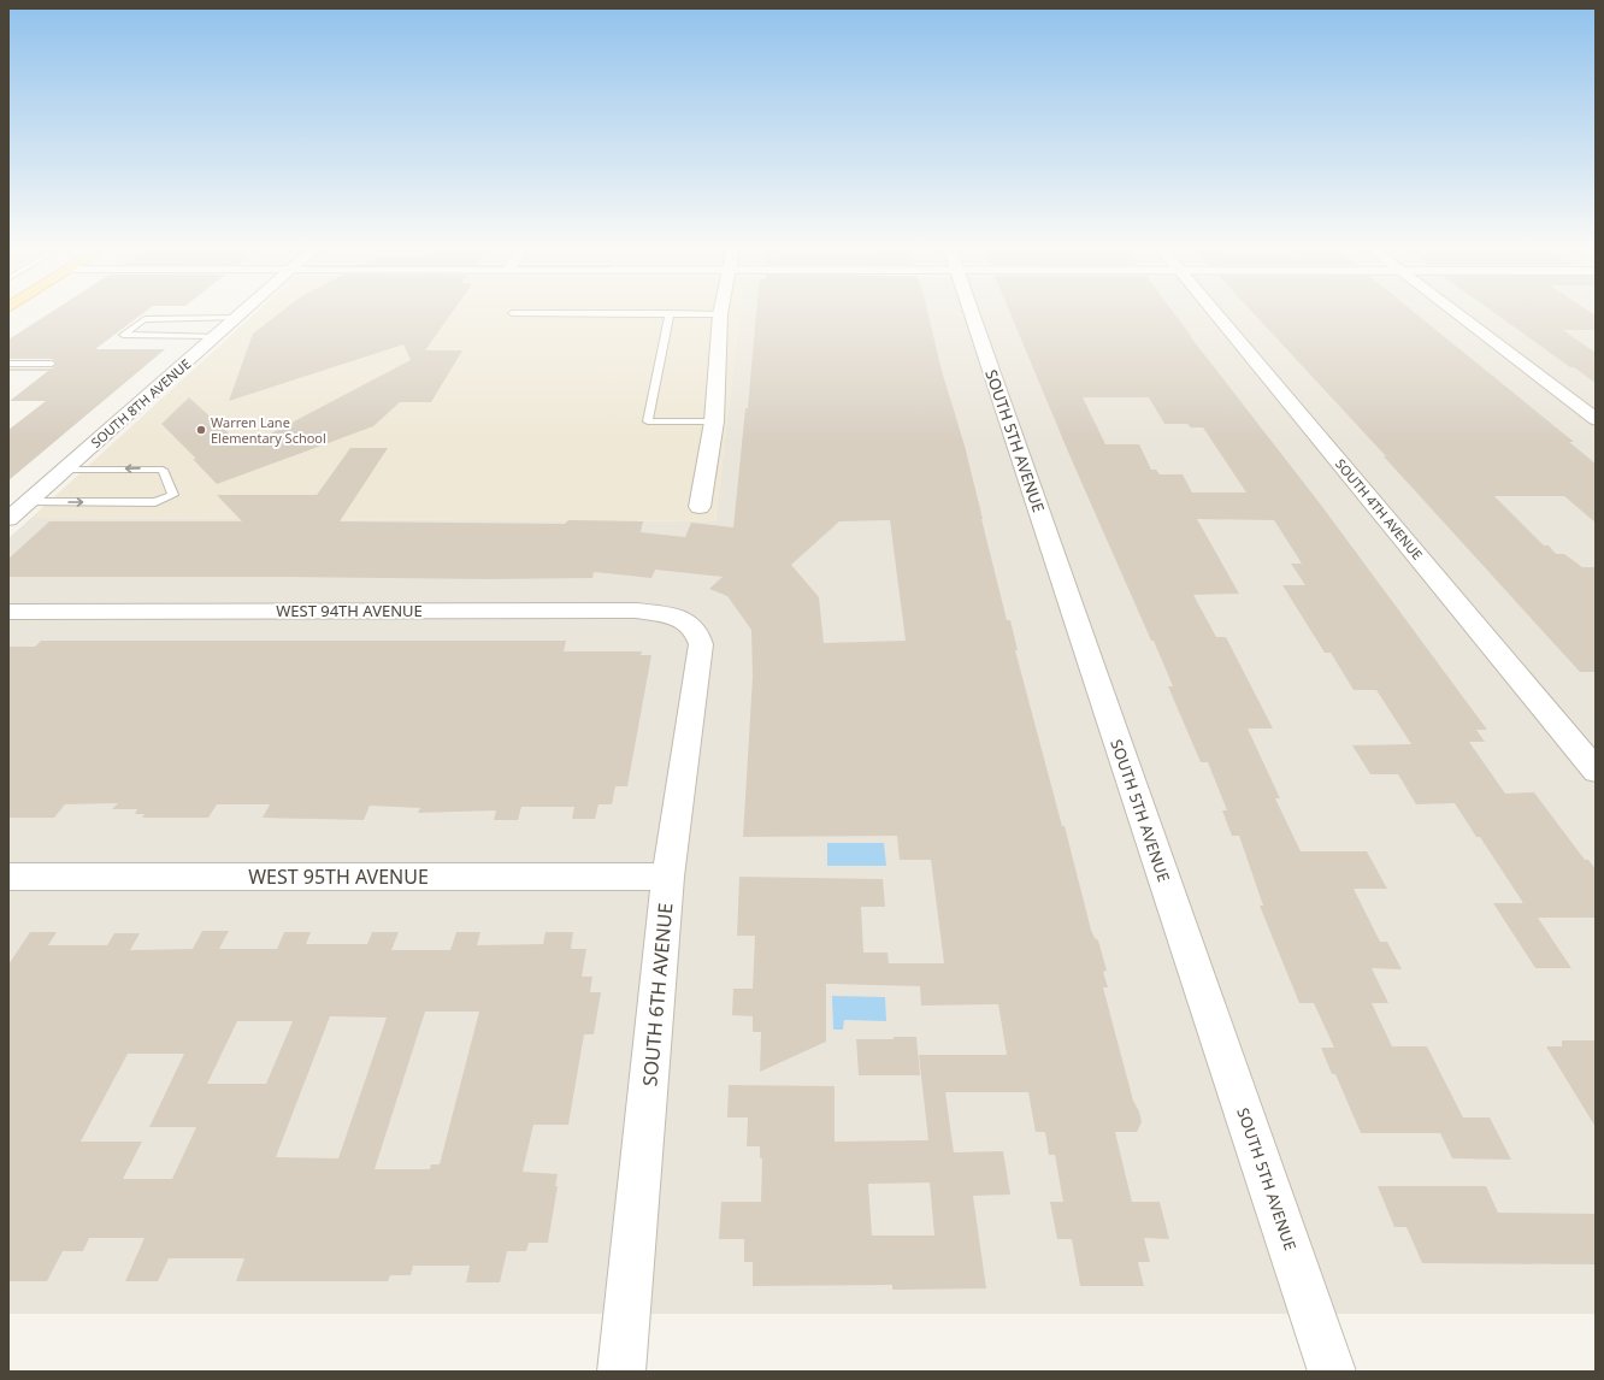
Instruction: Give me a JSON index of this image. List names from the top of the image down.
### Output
{
  "streets": {
    "street": [
      "SOUTH 8TH AVENUE",
      "SOUTH 5TH AVENUE",
      "SOUTH 4TH AVENUE",
      "WEST 94TH AVENUE",
      "WEST 95TH AVENUE",
      "SOUTH 6TH AVENUE"
    ]
  },
  "crossings": [
    ["WEST 94TH AVENUE", "SOUTH 6TH AVENUE"],
    ["WEST 95TH AVENUE", "SOUTH 6TH AVENUE"]
  ],
  "places": ["Warren Lane Elementary School"]
}
